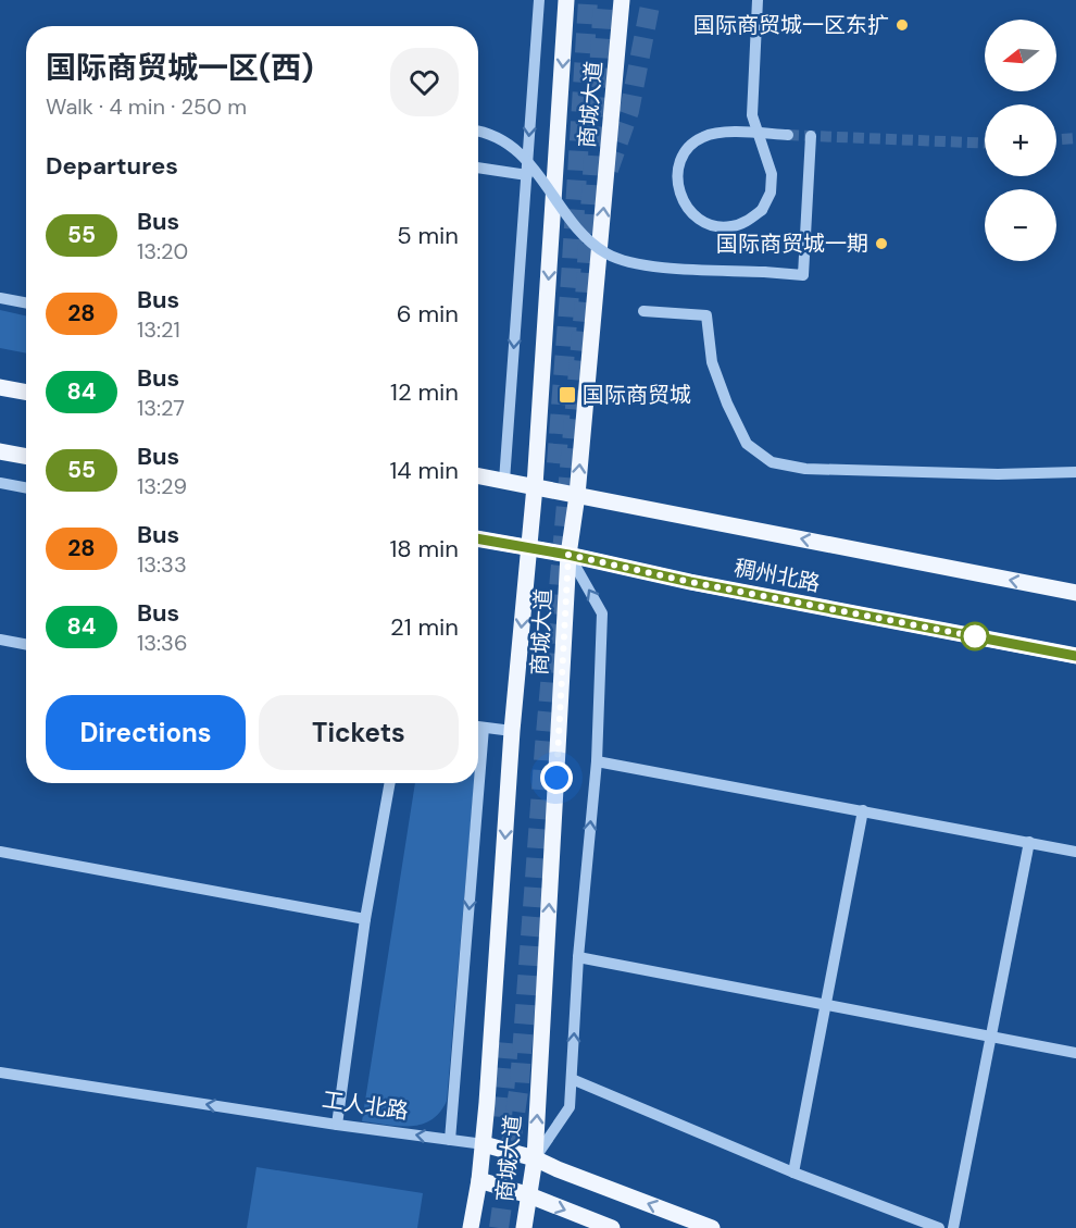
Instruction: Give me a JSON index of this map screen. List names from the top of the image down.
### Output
{
  "streets": {
    "main road": ["商城大道", "稠州北路", "工人北路"]
  },
  "crossings": [
    ["商城大道", "稠州北路"],
    ["商城大道", "工人北路"]
  ],
  "one_way": ["工人北路"],
  "places": {
    "other": ["国际商贸城一区东扩", "国际商贸城一期"],
    "transit": ["国际商贸城"]
  },
  "lines": ["bus line 55"],
  "north": "left",
  "page": {
    "map_buttons": ["+", "−"],
    "heading": [
      ["国际商贸城一区(西)", "Walk · 4 min · 250 m"],
      "Departures"
    ],
    "list": [
      {
        "mark": "55",
        "name": "Bus",
        "note": "13:20",
        "value": "5 min"
      },
      {
        "mark": "28",
        "name": "Bus",
        "note": "13:21",
        "value": "6 min"
      },
      {
        "mark": "84",
        "name": "Bus",
        "note": "13:27",
        "value": "12 min"
      },
      {
        "mark": "55",
        "name": "Bus",
        "note": "13:29",
        "value": "14 min"
      },
      {
        "mark": "28",
        "name": "Bus",
        "note": "13:33",
        "value": "18 min"
      },
      {
        "mark": "84",
        "name": "Bus",
        "note": "13:36",
        "value": "21 min"
      }
    ],
    "buttons": ["Directions", "Tickets"]
  }
}
